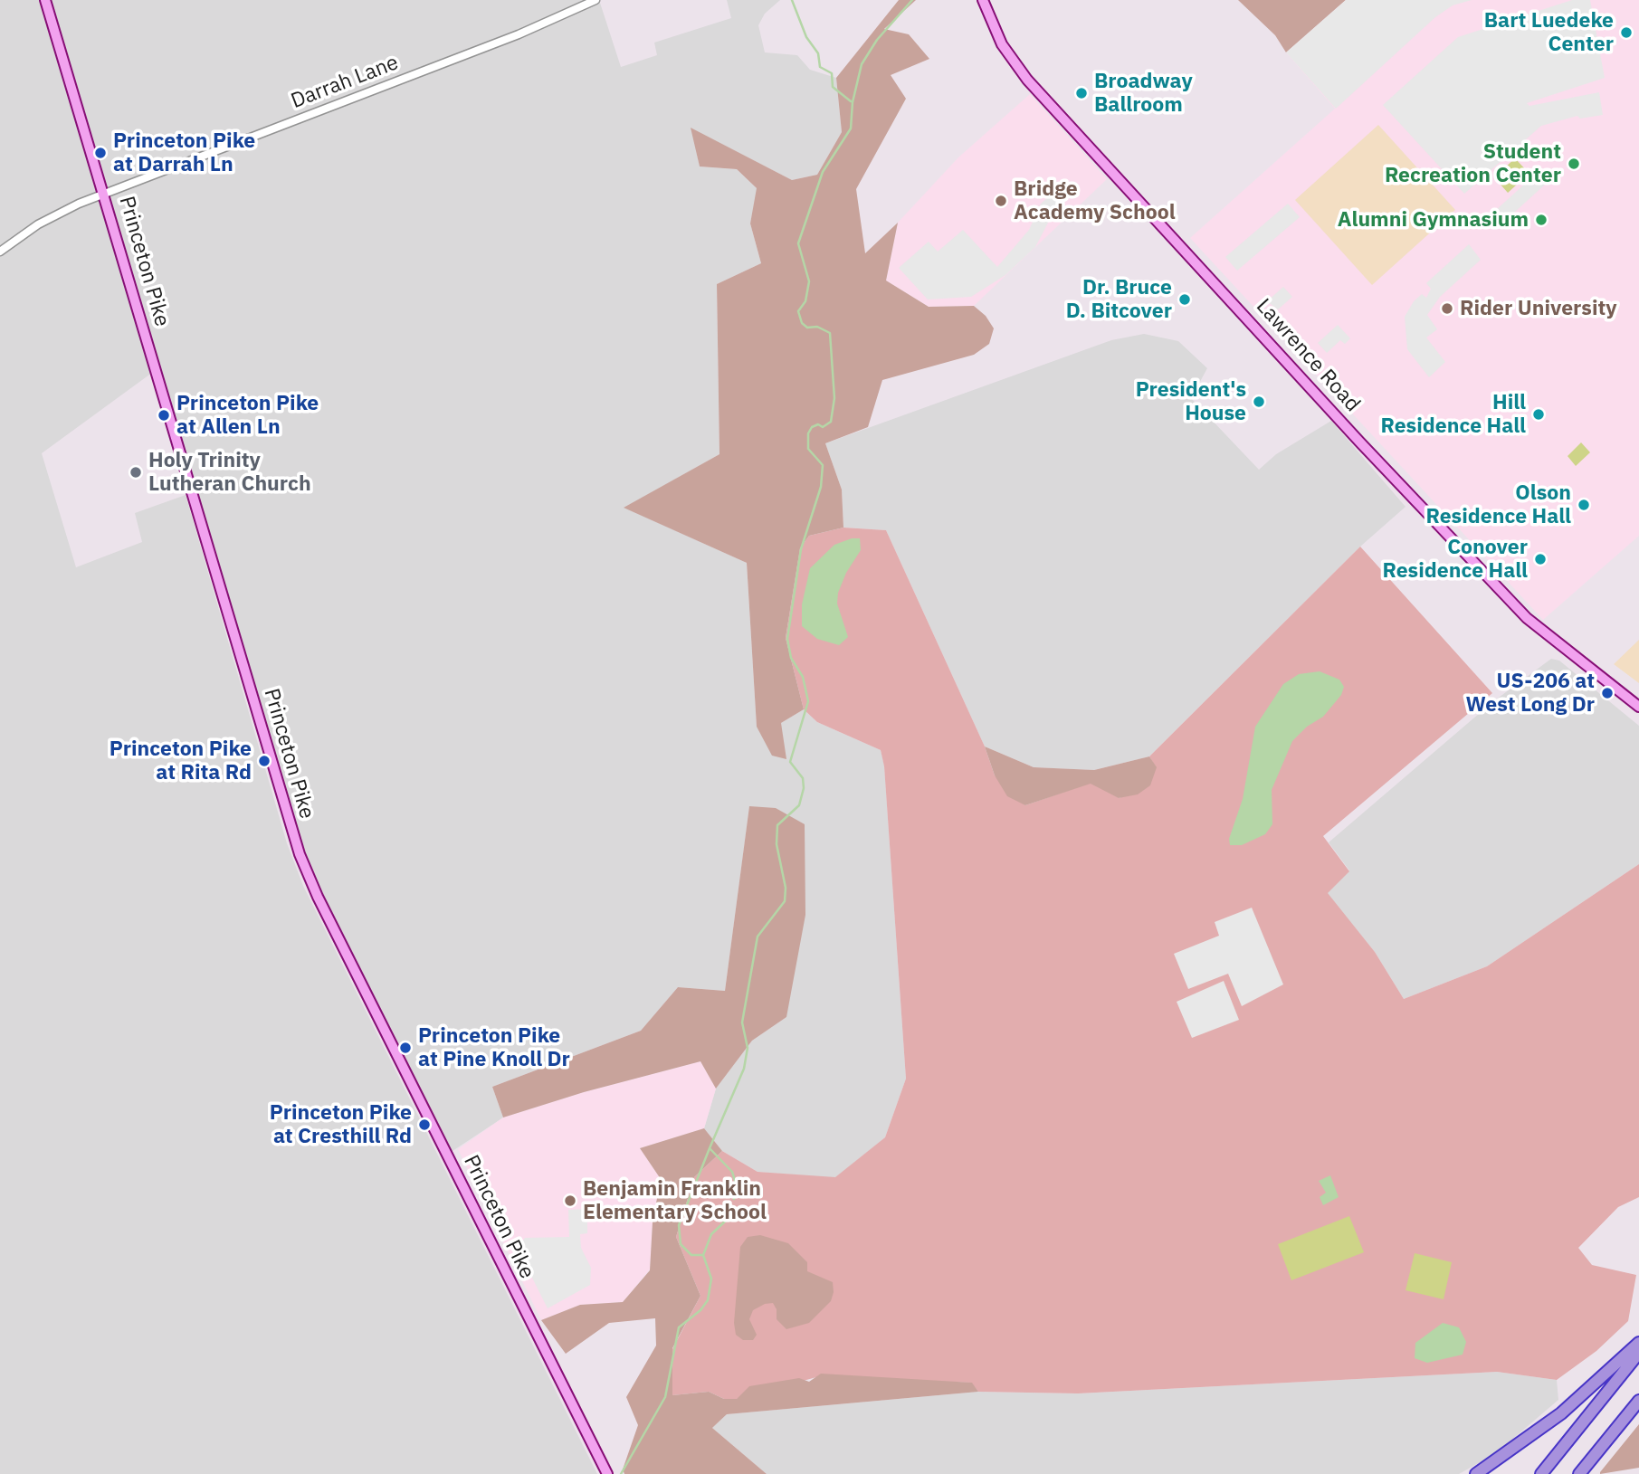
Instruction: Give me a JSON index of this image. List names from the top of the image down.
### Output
{
  "streets": {
    "main road": ["Princeton Pike", "Lawrence Road"],
    "street": ["Darrah Lane"]
  },
  "crossings": [
    ["Darrah Lane", "Princeton Pike"]
  ],
  "places": [
    "Bart Luedeke Center",
    "Broadway Ballroom",
    "Princeton Pike at Darrah Ln",
    "Student Recreation Center",
    "Bridge Academy School",
    "Alumni Gymnasium",
    "Dr. Bruce D. Bitcover",
    "Rider University",
    "President's House",
    "Hill Residence Hall",
    "Princeton Pike at Allen Ln",
    "Holy Trinity Lutheran Church",
    "Olson Residence Hall",
    "Conover Residence Hall",
    "US-206 at West Long Dr",
    "Princeton Pike at Rita Rd",
    "Princeton Pike at Pine Knoll Dr",
    "Princeton Pike at Cresthill Rd",
    "Benjamin Franklin Elementary School"
  ]
}
